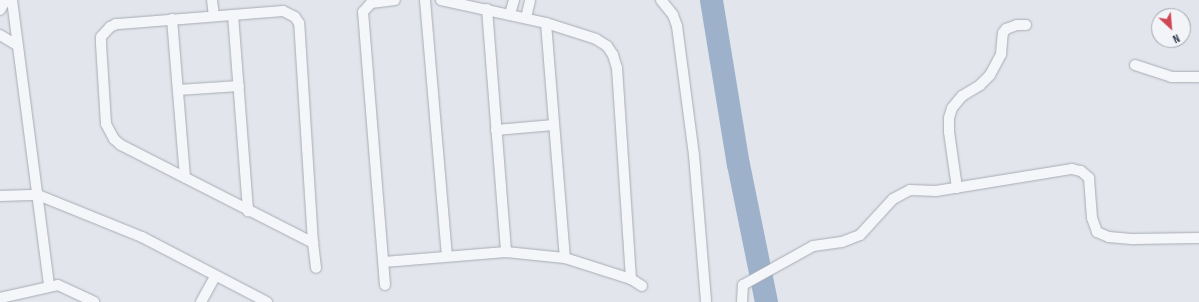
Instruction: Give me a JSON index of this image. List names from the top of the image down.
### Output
{
  "north": "bottom right"
}
